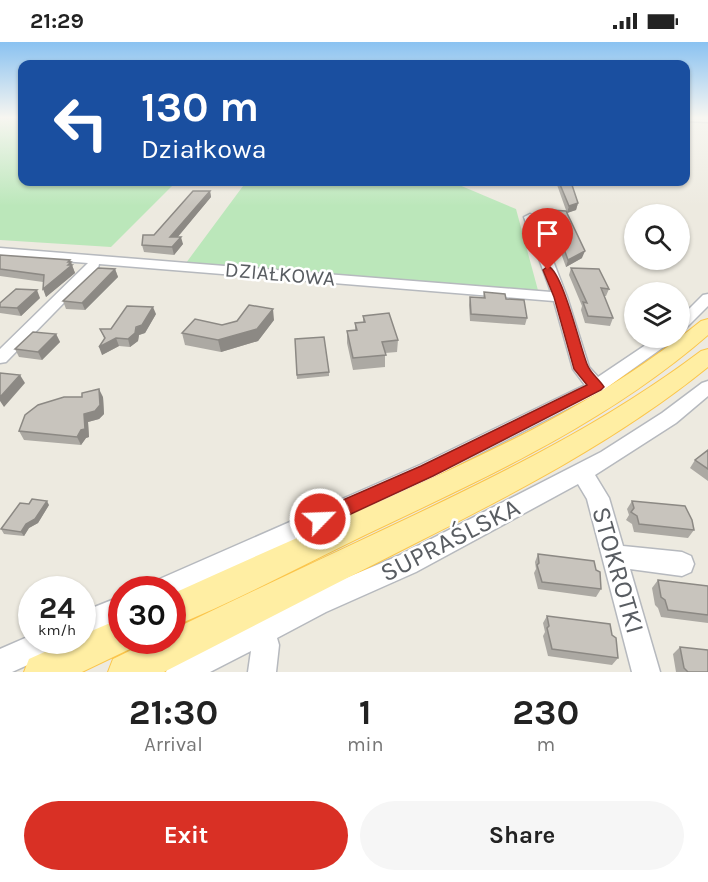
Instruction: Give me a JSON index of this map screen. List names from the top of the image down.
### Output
{
  "streets": {
    "street": ["DZIAŁKOWA", "SUPRAŚLSKA", "STOKROTKI"]
  },
  "crossings": [
    ["SUPRAŚLSKA", "STOKROTKI"]
  ],
  "page": {
    "status": "21:29",
    "turn": ["130 m", "Działkowa"],
    "speed": "24 km/h",
    "limit": "30",
    "eta": [
      "21:30",
      "Arrival",
      "1",
      "min",
      "230",
      "m"
    ],
    "buttons": ["Exit", "Share"]
  }
}
